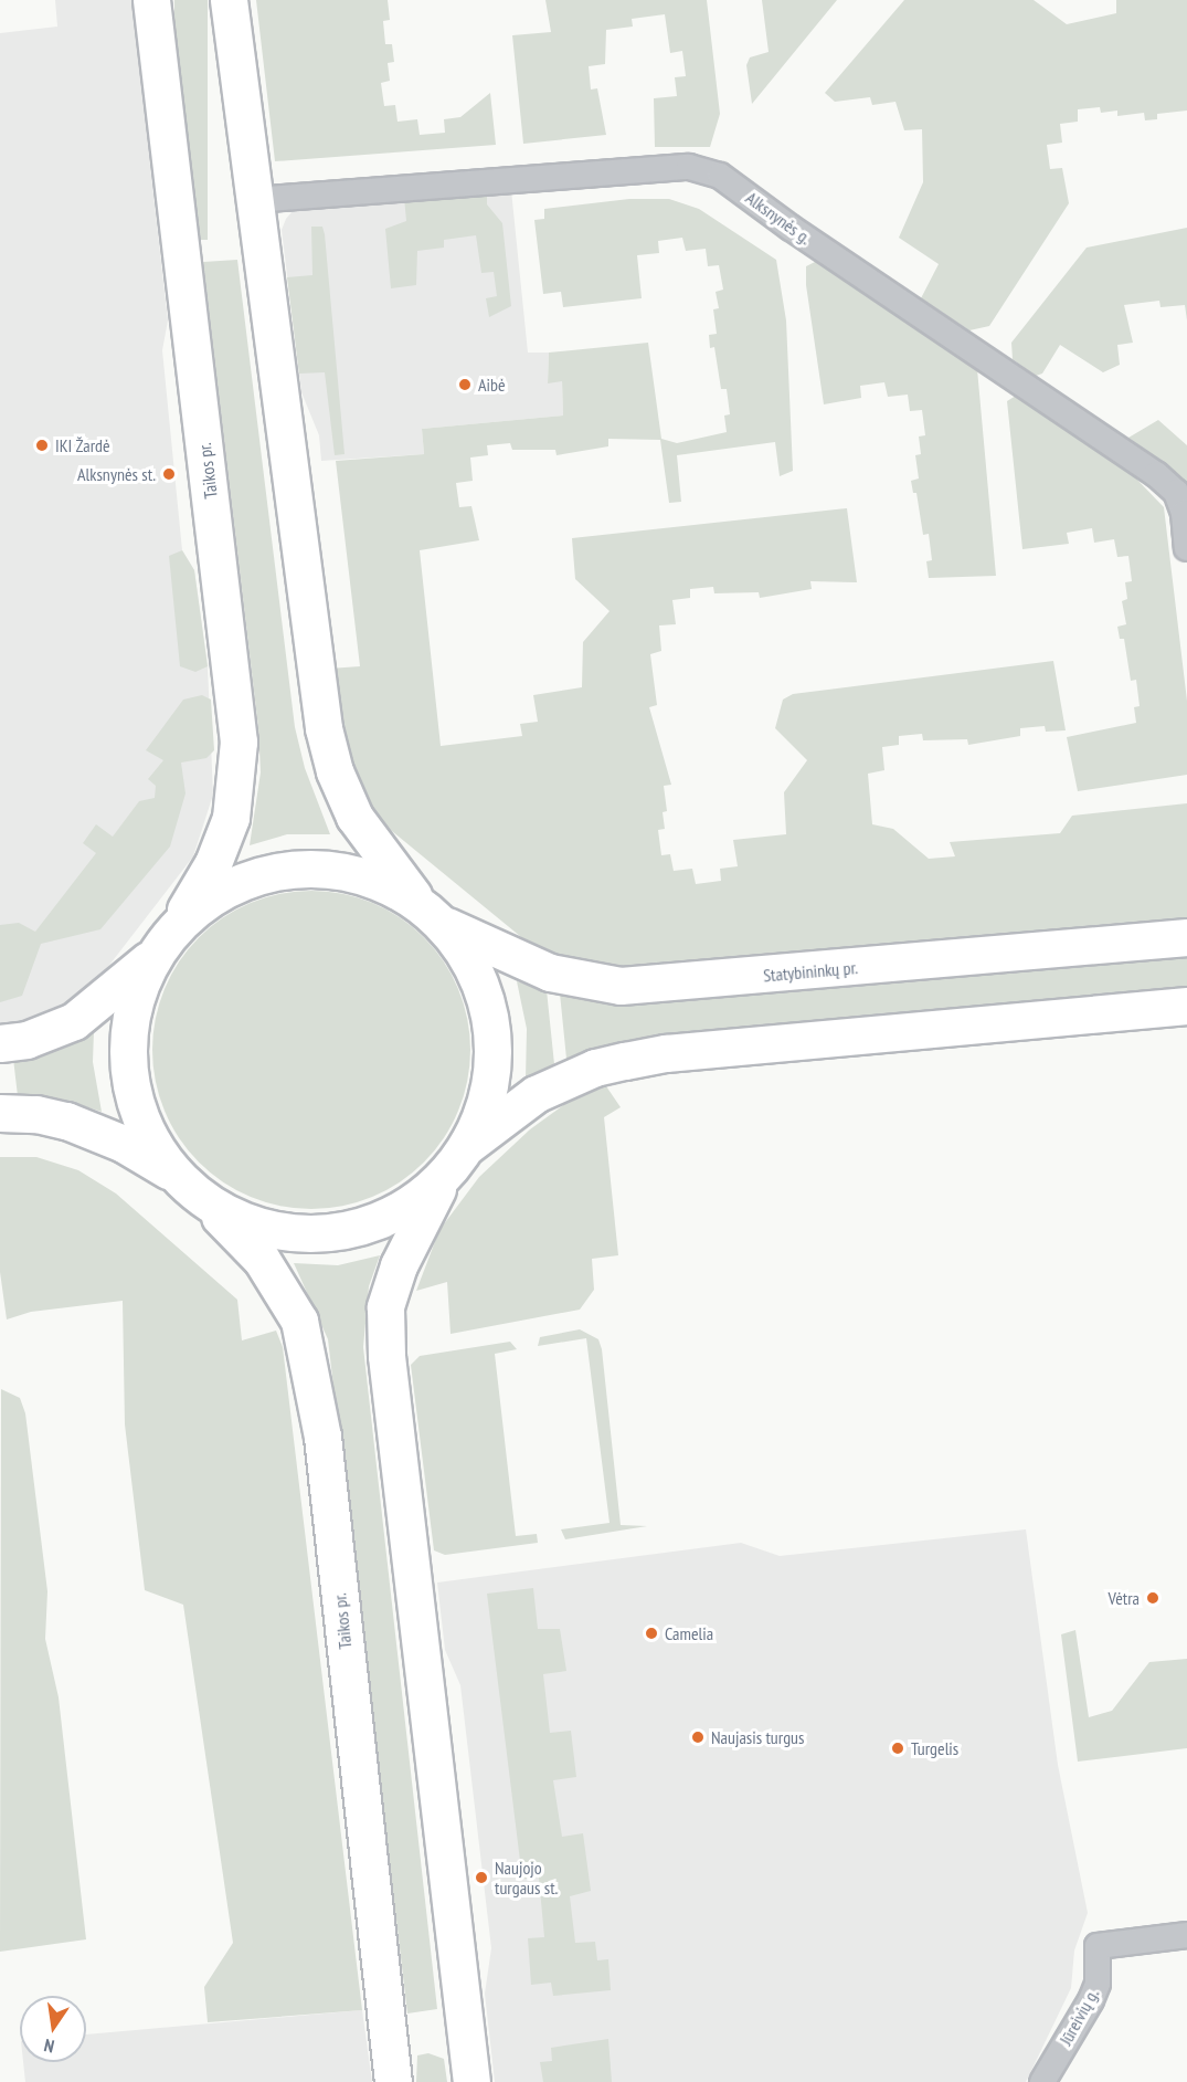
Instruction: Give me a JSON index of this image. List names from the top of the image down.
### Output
{
  "streets": {
    "main road": ["Taikos pr.", "Statybininkų pr."],
    "street": ["Alksnynės g.", "Jūreivių g."]
  },
  "places": [
    "Aibė",
    "IKI Žardė",
    "Alksnynės st.",
    "Vėtra",
    "Camelia",
    "Naujasis turgus",
    "Turgelis",
    "Naujojo turgaus st."
  ],
  "north": "bottom"
}
